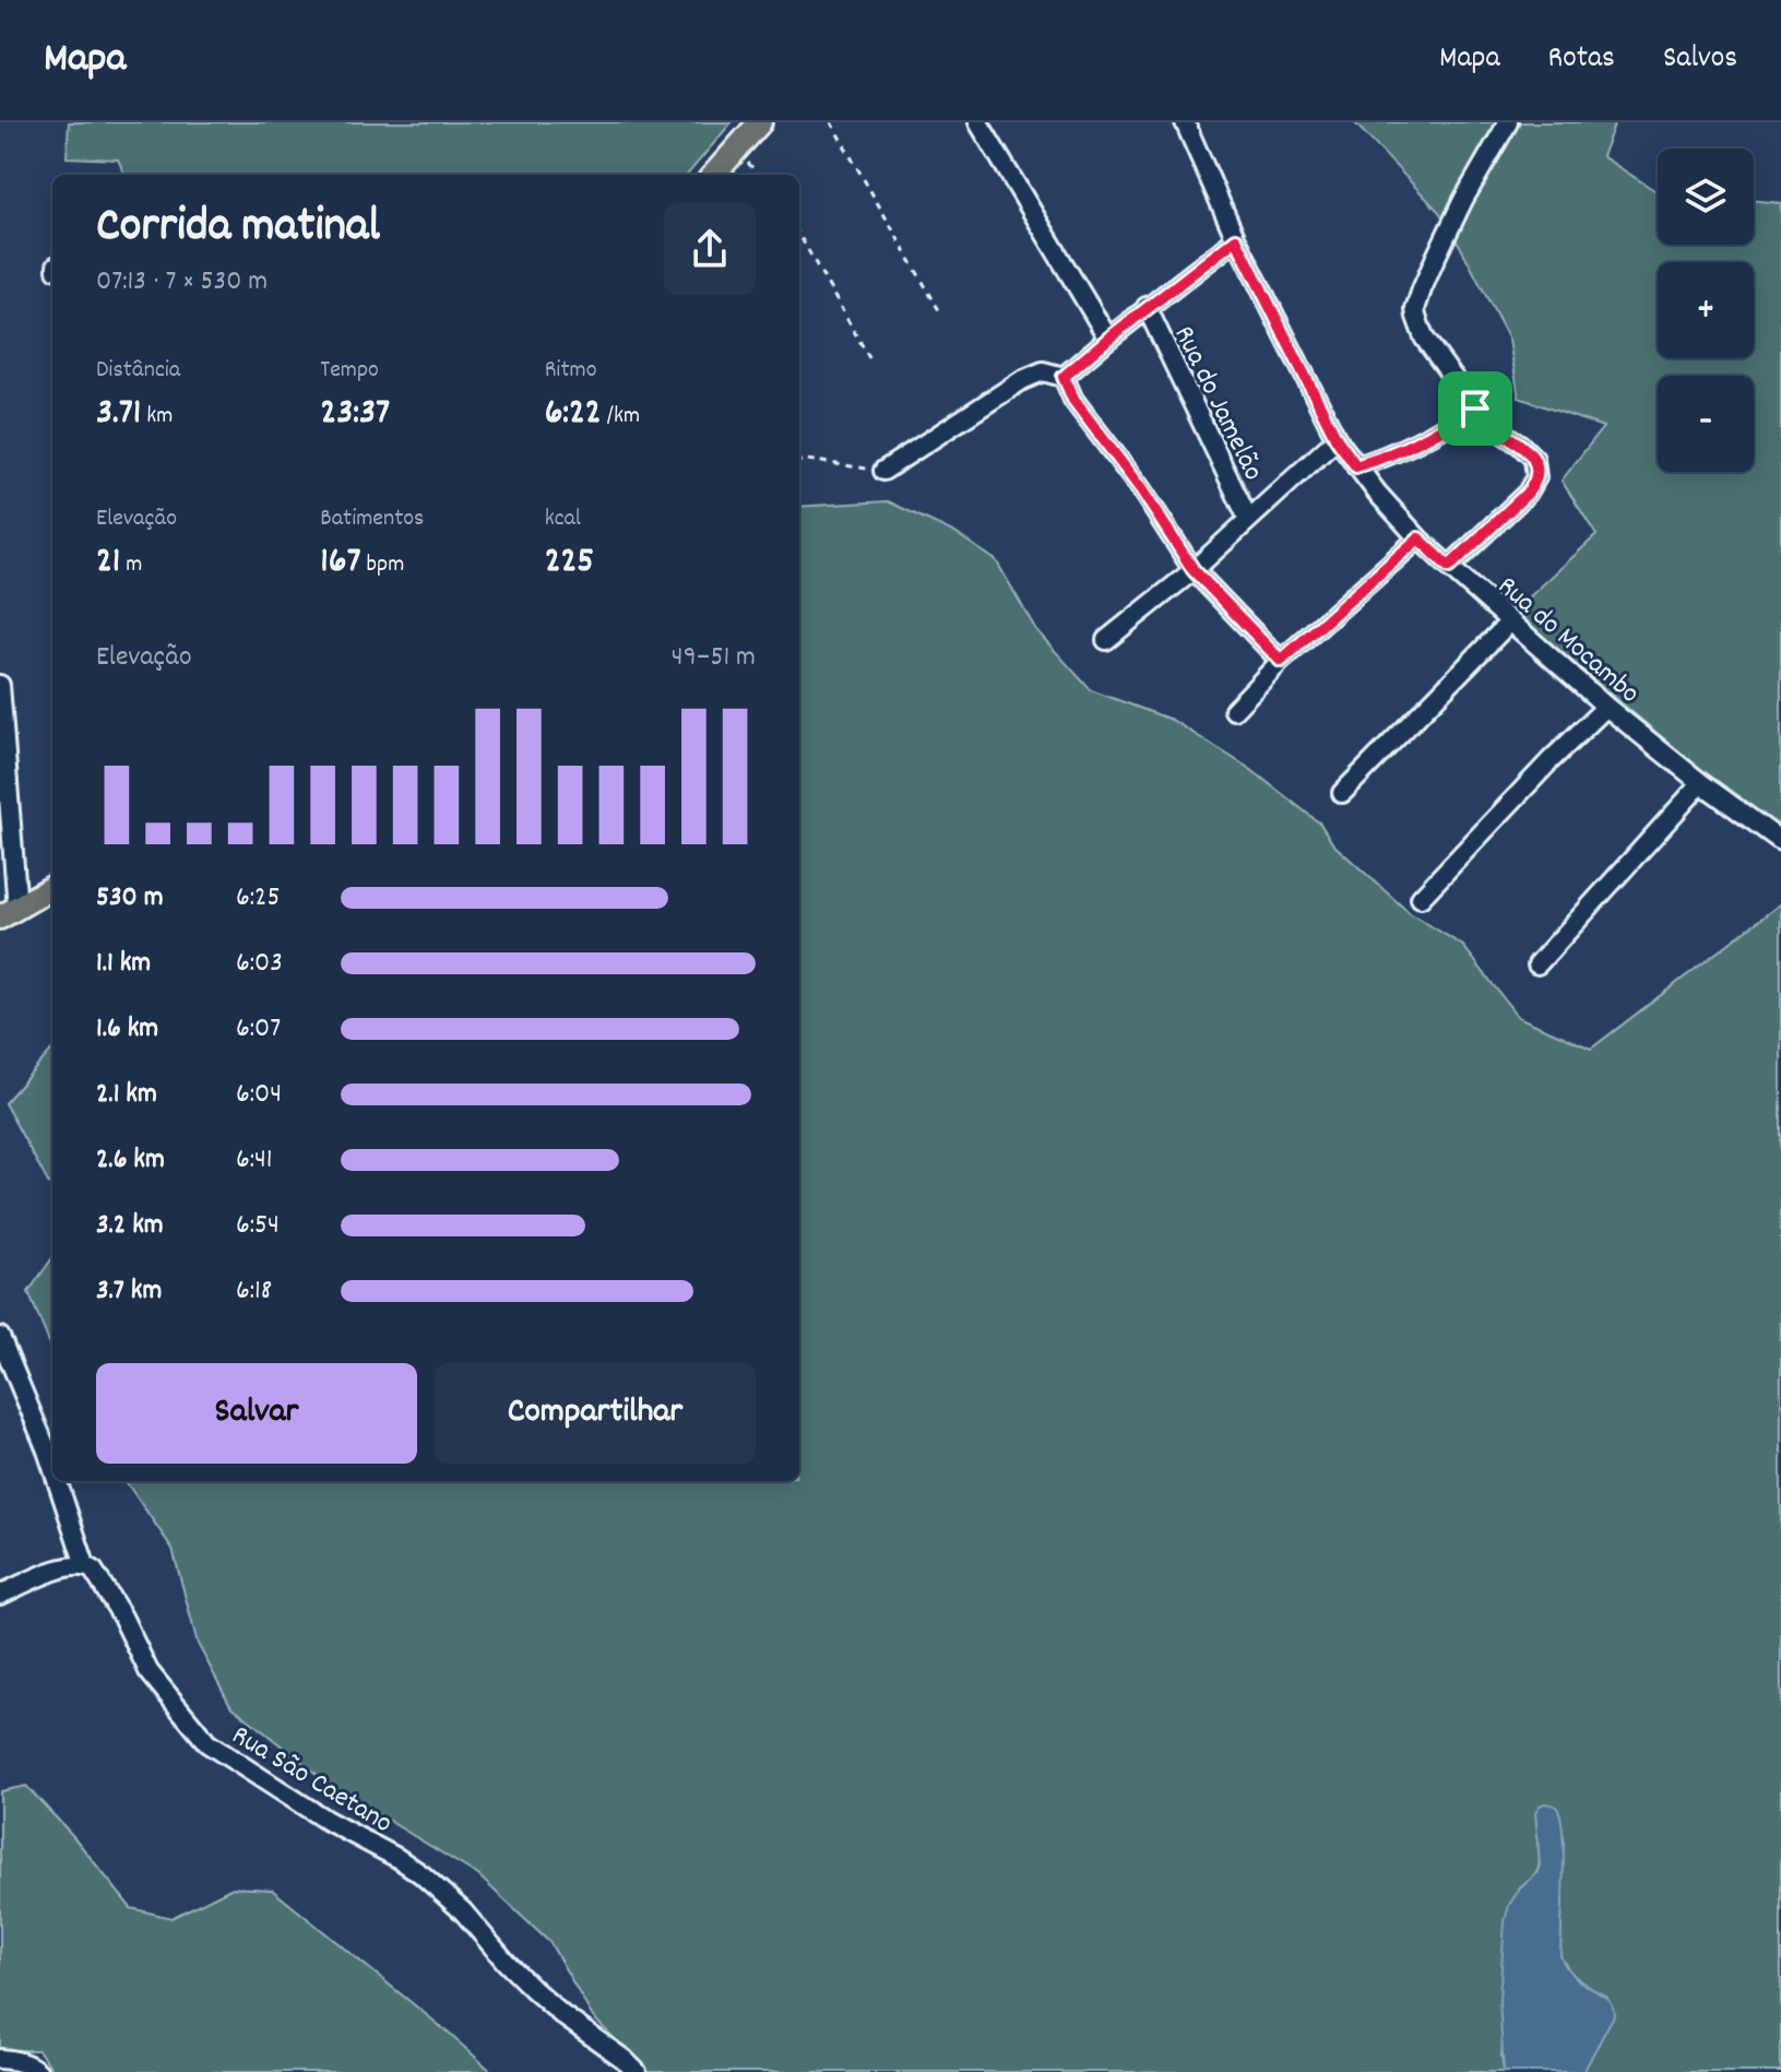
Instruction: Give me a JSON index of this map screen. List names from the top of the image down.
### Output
{
  "streets": {
    "street": ["Rua do Jamelão", "Rua do Mocambo", "Rua São Caetano"]
  },
  "page": {
    "header": "Mapa",
    "nav": ["Mapa", "Rotas", "Salvos"],
    "map_buttons": ["+", "−"],
    "heading": ["Corrida matinal", "07:13 · 7 × 530 m"],
    "stats": [
      ["Distância", "3.71 km"],
      ["Tempo", "23:37"],
      ["Ritmo", "6:22 /km"],
      ["Elevação", "21 m"],
      ["Batimentos", "167 bpm"],
      ["kcal", "225"]
    ],
    "chart": ["Elevação", "49–51 m"],
    "list": [
      {
        "name": "530 m",
        "note": "6:25"
      },
      {
        "name": "1.1 km",
        "note": "6:03"
      },
      {
        "name": "1.6 km",
        "note": "6:07"
      },
      {
        "name": "2.1 km",
        "note": "6:04"
      },
      {
        "name": "2.6 km",
        "note": "6:41"
      },
      {
        "name": "3.2 km",
        "note": "6:54"
      },
      {
        "name": "3.7 km",
        "note": "6:18"
      }
    ],
    "buttons": ["Salvar", "Compartilhar"]
  }
}
